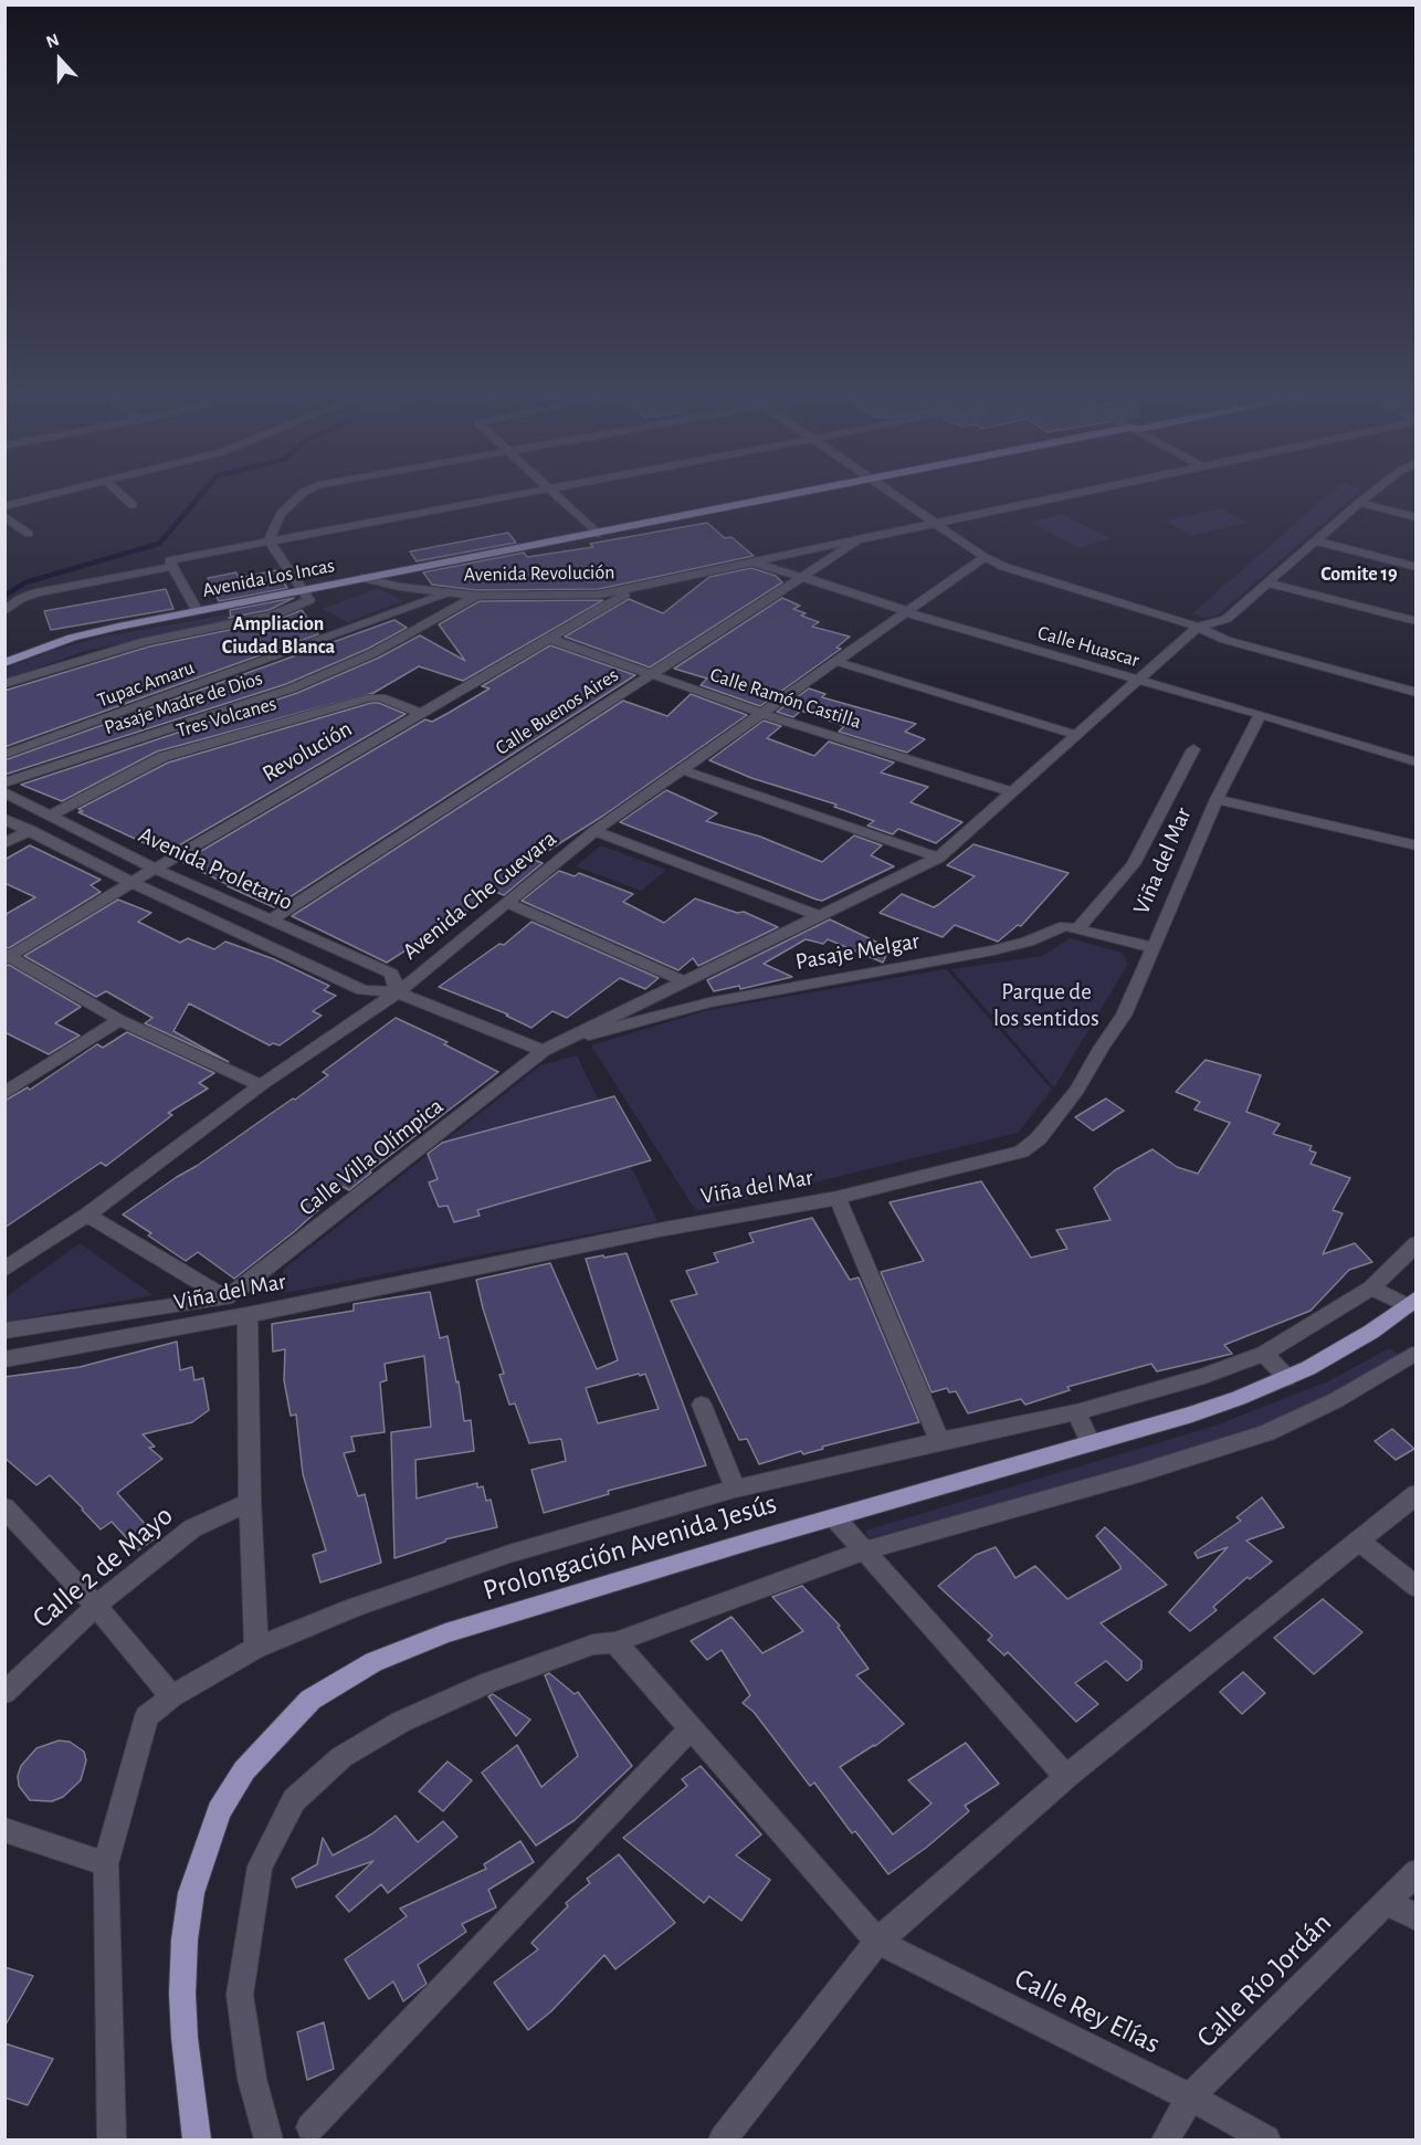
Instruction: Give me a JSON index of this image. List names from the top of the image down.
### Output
{
  "streets": {
    "main road": ["Avenida Los Incas", "Prolongación Avenida Jesús"],
    "street": [
      "Avenida Revolución",
      "Calle Huascar",
      "Tupac Amaru",
      "Calle Ramón Castilla",
      "Pasaje Madre de Dios",
      "Calle Buenos Aires",
      "Tres Volcanes",
      "Revolución",
      "Viña del Mar",
      "Avenida Proletario",
      "Avenida Che Guevara",
      "Pasaje Melgar",
      "Calle Villa Olímpica",
      "Calle 2 de Mayo",
      "Calle Río Jordán",
      "Calle Rey Elías"
    ]
  },
  "crossings": [
    ["Avenida Revolución", "Avenida Los Incas"],
    ["Avenida Revolución", "Calle Huascar"],
    ["Avenida Revolución", "Tupac Amaru"],
    ["Avenida Revolución", "Pasaje Madre de Dios"],
    ["Avenida Revolución", "Calle Buenos Aires"],
    ["Avenida Revolución", "Revolución"],
    ["Calle Huascar", "Calle Buenos Aires"],
    ["Calle Huascar", "Viña del Mar"],
    ["Calle Huascar", "Avenida Che Guevara"],
    ["Calle Huascar", "Calle Villa Olímpica"],
    ["Calle Ramón Castilla", "Calle Buenos Aires"],
    ["Calle Ramón Castilla", "Revolución"],
    ["Calle Ramón Castilla", "Avenida Che Guevara"],
    ["Calle Ramón Castilla", "Calle Villa Olímpica"],
    ["Calle Buenos Aires", "Avenida Proletario"],
    ["Tres Volcanes", "Revolución"],
    ["Tres Volcanes", "Avenida Proletario"],
    ["Revolución", "Avenida Proletario"],
    ["Viña del Mar", "Pasaje Melgar"],
    ["Avenida Proletario", "Avenida Che Guevara"],
    ["Avenida Proletario", "Calle Villa Olímpica"],
    ["Pasaje Melgar", "Calle Villa Olímpica"],
    ["Calle Río Jordán", "Calle Rey Elías"]
  ],
  "districts": ["Comite 19", "Ampliacion Ciudad Blanca"],
  "parks": ["Parque de los sentidos"],
  "north": "top"
}
